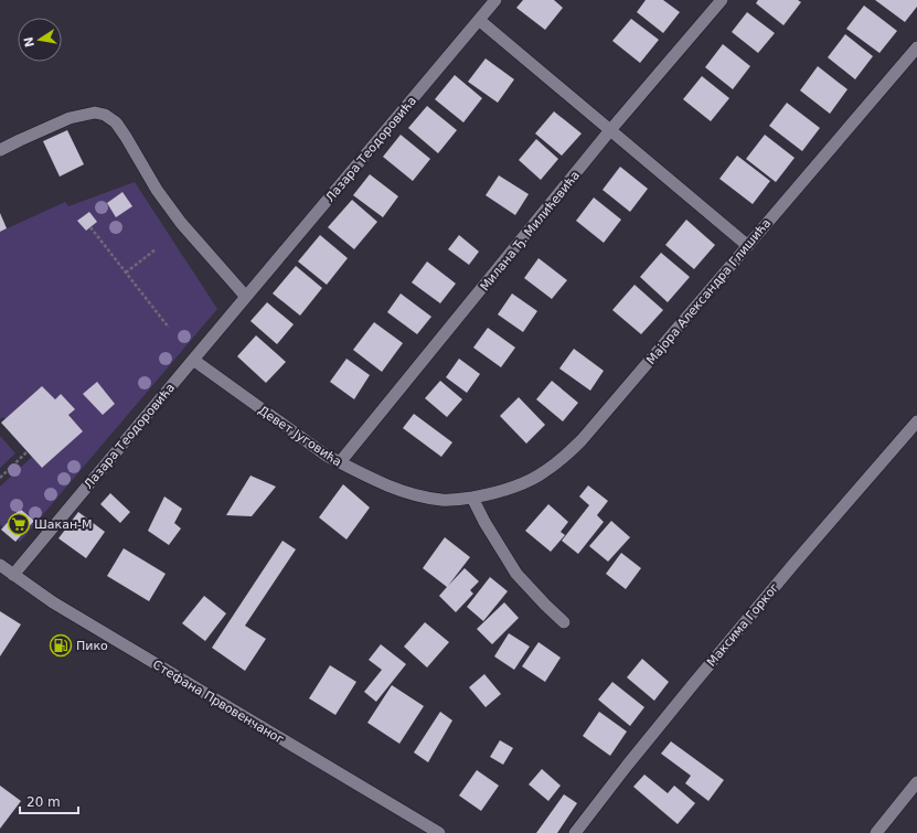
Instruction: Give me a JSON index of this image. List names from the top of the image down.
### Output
{
  "streets": {
    "street": [
      "Лазара Теодоровића",
      "Милана Ђ. Милићевића",
      "Мајора Александра Глишића",
      "Девет Југовића",
      "Максима Горког",
      "Стефана Првовенчаног"
    ]
  },
  "crossings": [
    ["Лазара Теодоровића", "Девет Југовића"],
    ["Лазара Теодоровића", "Стефана Првовенчаног"],
    ["Милана Ђ. Милићевића", "Девет Југовића"],
    ["Мајора Александра Глишића", "Девет Југовића"]
  ],
  "places": {
    "supermarket": ["Шакан-М"],
    "fuel station": ["Пико"]
  },
  "scale_bar": "20 m",
  "north": "left"
}
